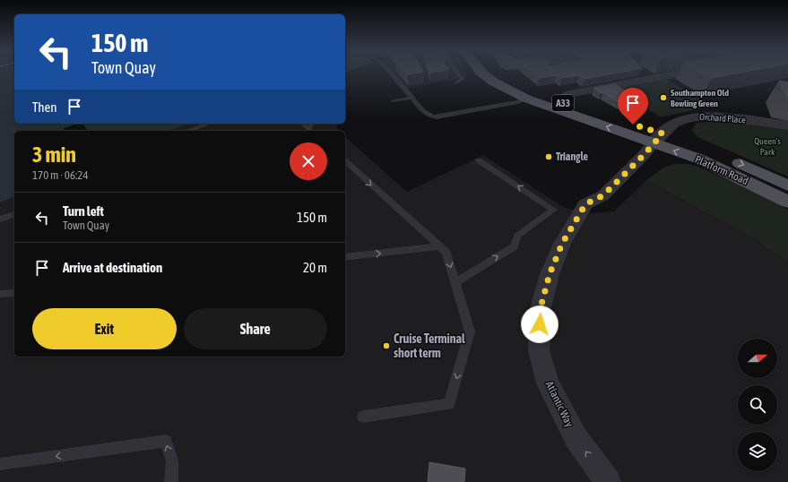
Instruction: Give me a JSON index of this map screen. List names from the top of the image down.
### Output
{
  "streets": {
    "main road": ["A33", "Platform Road"],
    "street": ["Orchard Place", "Atlantic Way"]
  },
  "crossings": [
    ["A33", "Orchard Place"],
    ["A33", "Platform Road"],
    ["A33", "Atlantic Way"],
    ["Orchard Place", "Platform Road"],
    ["Orchard Place", "Atlantic Way"],
    ["Platform Road", "Atlantic Way"]
  ],
  "one_way": ["Atlantic Way"],
  "parks": ["Queen's Park"],
  "places": ["Southampton Old Bowling Green", "Triangle", "Cruise Terminal short term"],
  "north": "right",
  "page": {
    "turn": ["150 m", "Town Quay"],
    "then": "Then",
    "heading": ["3 min", "170 m · 06:24"],
    "list": [
      {
        "name": "Turn left",
        "note": "Town Quay",
        "value": "150 m"
      },
      {
        "name": "Arrive at destination",
        "value": "20 m"
      }
    ],
    "buttons": ["Exit", "Share"]
  }
}
